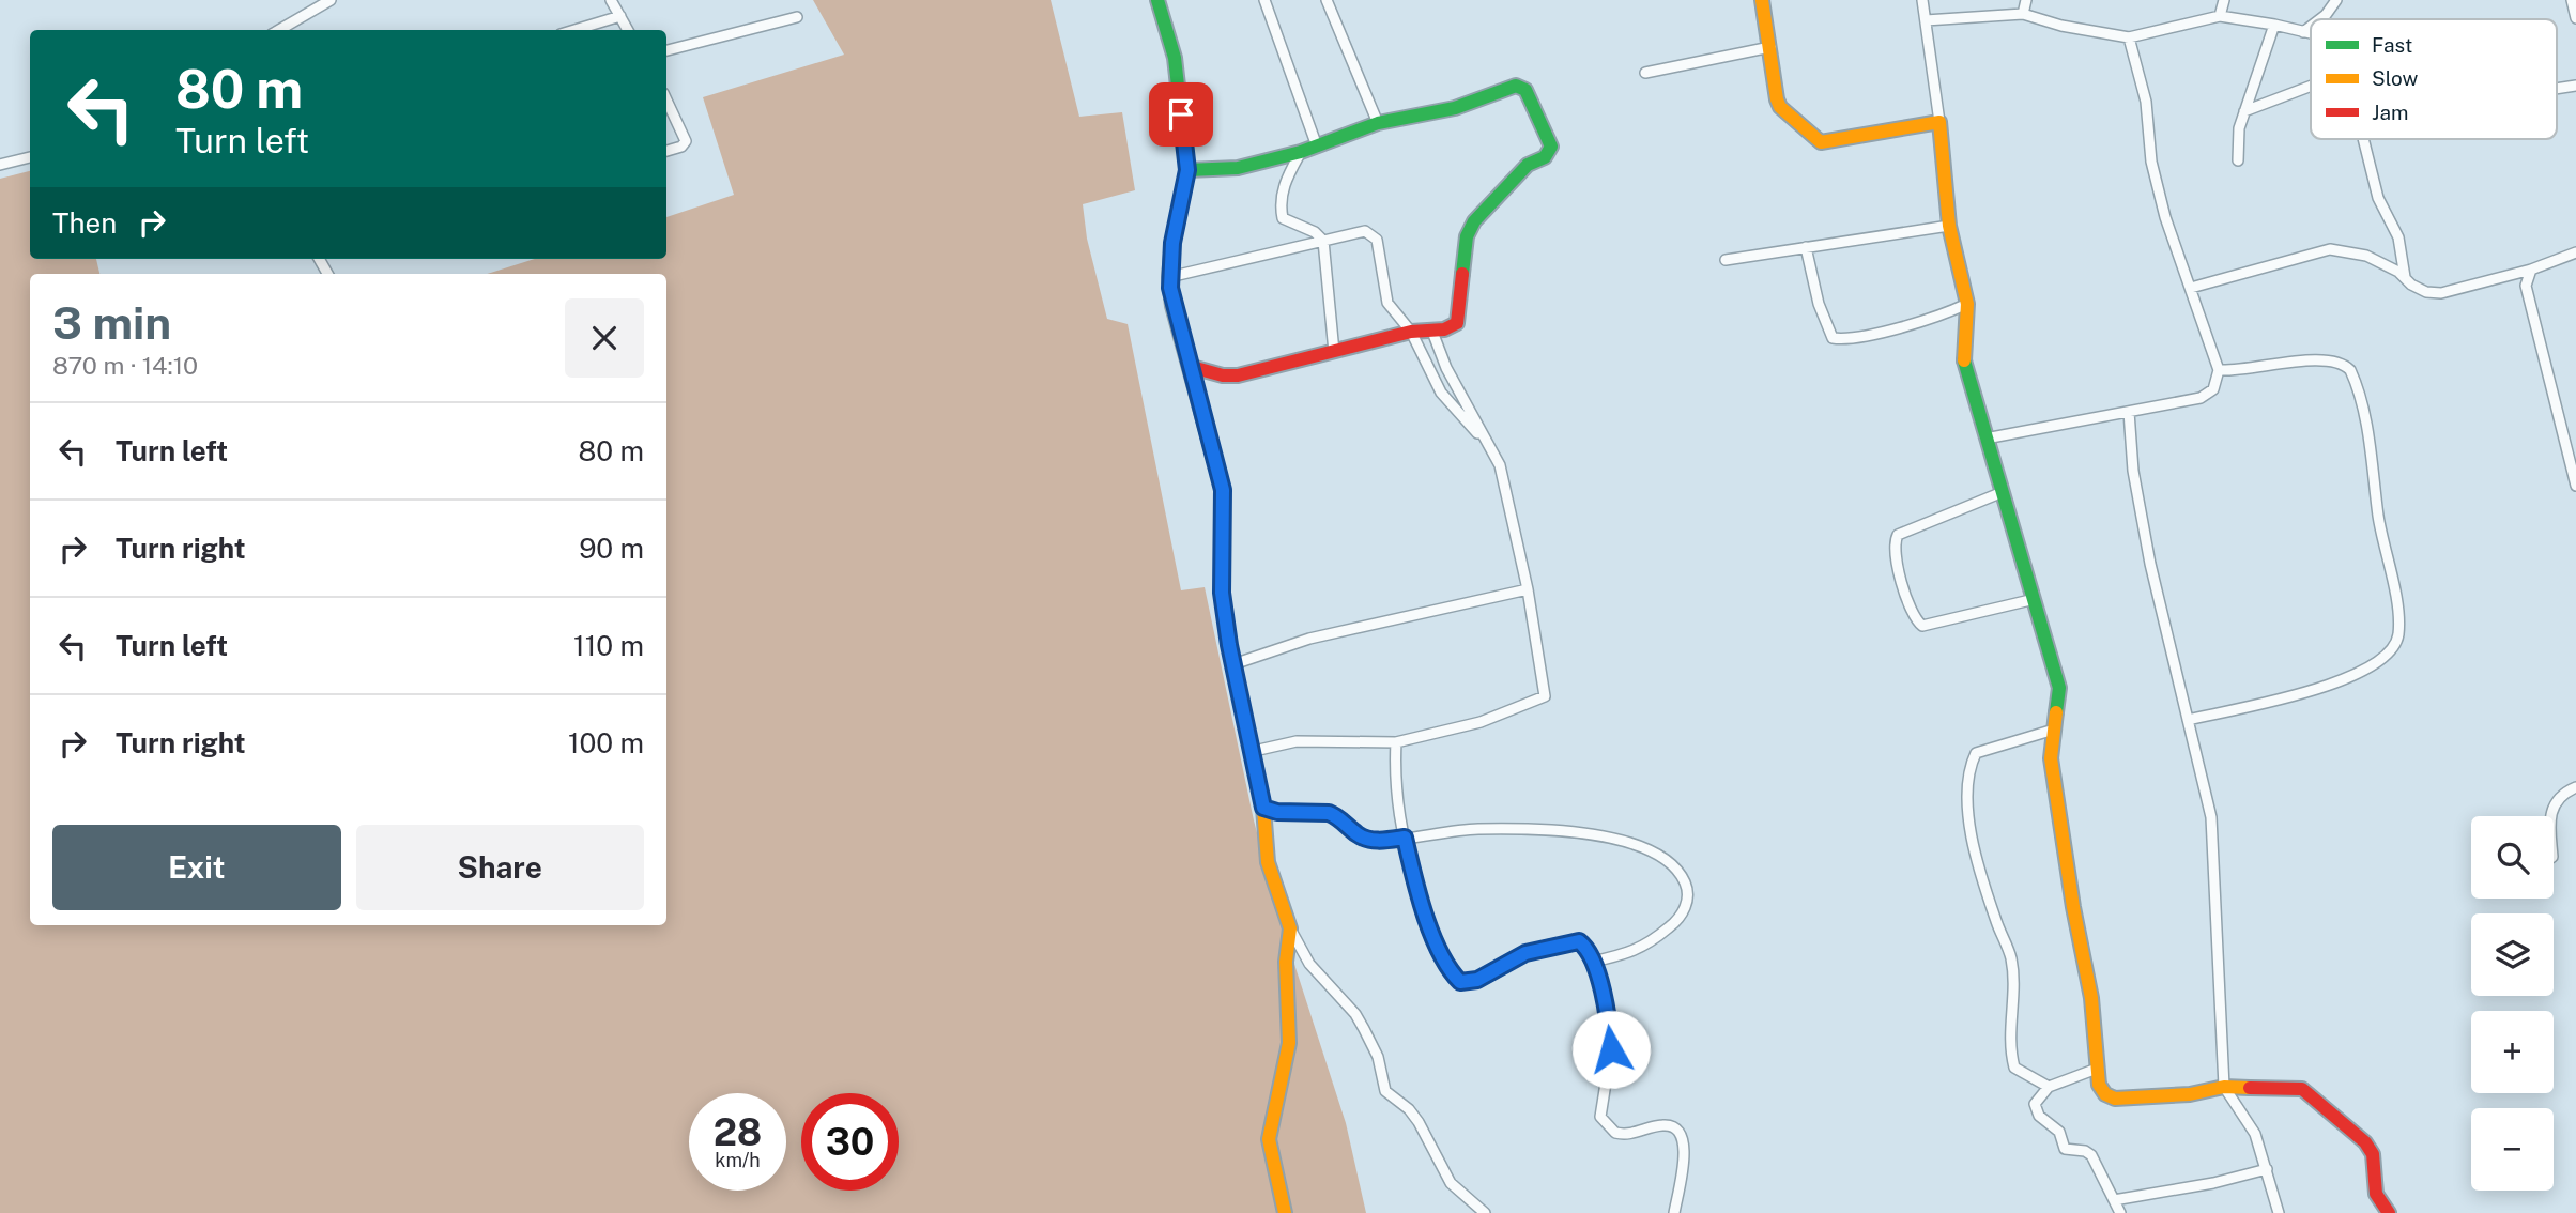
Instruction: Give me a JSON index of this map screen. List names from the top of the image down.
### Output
{
  "legend": ["Fast", "Slow", "Jam"],
  "page": {
    "turn": ["80 m", "Turn left"],
    "then": "Then",
    "heading": ["3 min", "870 m · 14:10"],
    "list": [
      {
        "name": "Turn left",
        "value": "80 m"
      },
      {
        "name": "Turn right",
        "value": "90 m"
      },
      {
        "name": "Turn left",
        "value": "110 m"
      },
      {
        "name": "Turn right",
        "value": "100 m"
      }
    ],
    "buttons": ["Exit", "Share"],
    "map_buttons": ["+", "−"],
    "speed": "28 km/h",
    "limit": "30"
  }
}
